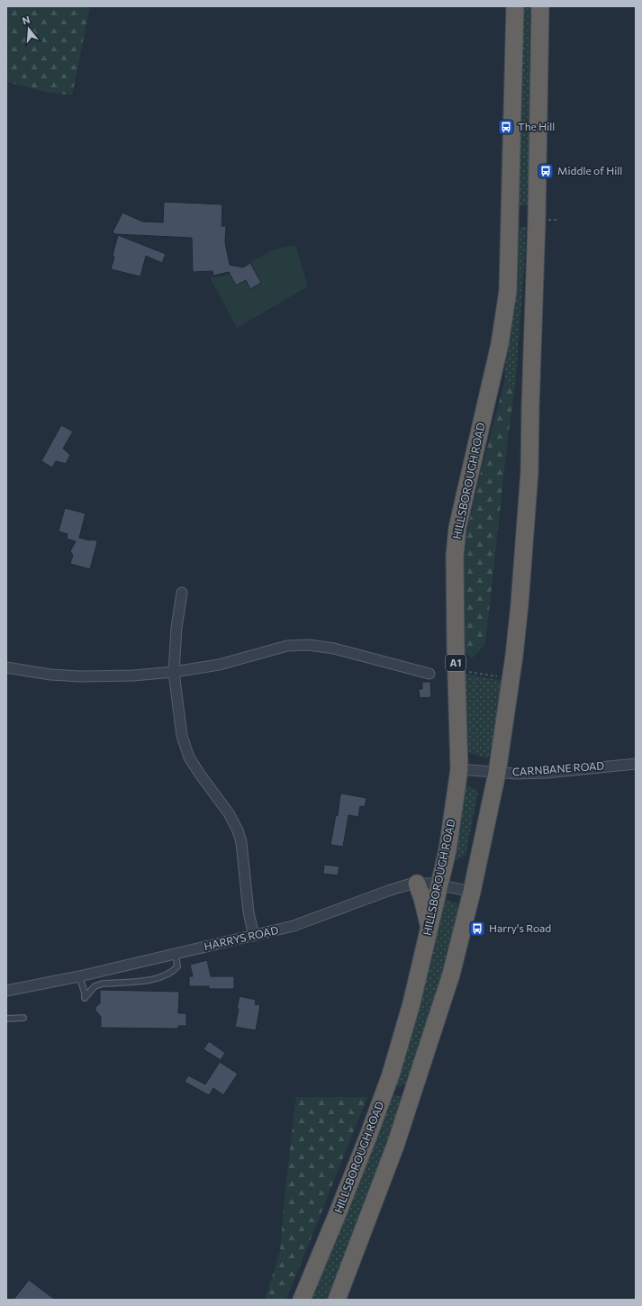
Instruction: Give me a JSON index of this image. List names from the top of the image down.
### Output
{
  "streets": {
    "highway": ["HILLSBOROUGH ROAD", "A1"],
    "street": ["CARNBANE ROAD", "HARRYS ROAD"]
  },
  "crossings": [
    ["HILLSBOROUGH ROAD", "CARNBANE ROAD"],
    ["HILLSBOROUGH ROAD", "HARRYS ROAD"]
  ],
  "places": {
    "bus stop": ["The Hill", "Middle of Hill", "Harry's Road"]
  },
  "north": "top"
}
